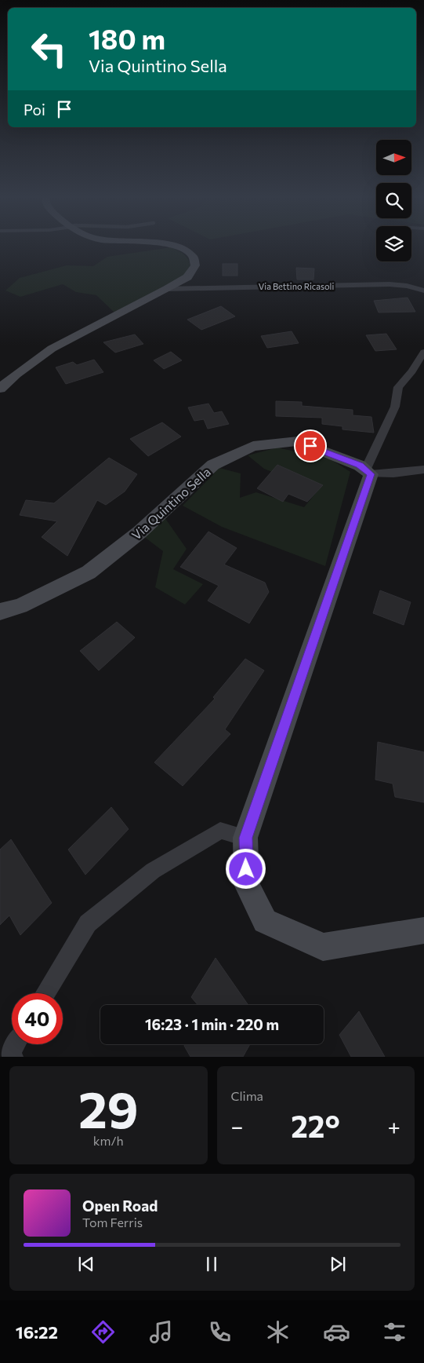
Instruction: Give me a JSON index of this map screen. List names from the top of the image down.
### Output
{
  "streets": {
    "street": ["Via Bettino Ricasoli", "Via Quintino Sella"]
  },
  "north": "right",
  "page": {
    "turn": ["180 m", "Via Quintino Sella"],
    "then": "Poi",
    "limit": "40",
    "trip": "16:23 · 1 min · 220 m",
    "tile": [
      ["29", "km/h"],
      "Clima"
    ],
    "heat": ["−", "22°", "+"],
    "song": ["Open Road", "Tom Ferris"],
    "tabs": "16:22"
  }
}
